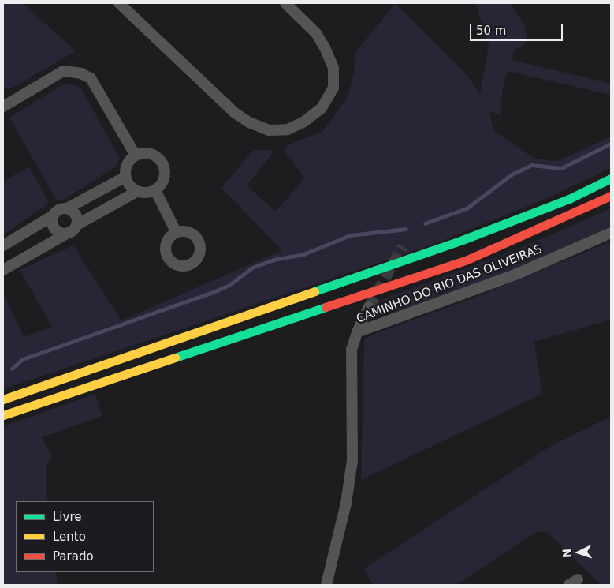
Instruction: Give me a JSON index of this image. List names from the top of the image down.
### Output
{
  "streets": {
    "street": ["CAMINHO DO RIO DAS OLIVEIRAS"]
  },
  "legend": ["Livre", "Lento", "Parado"],
  "scale_bar": "50 m",
  "north": "left"
}
